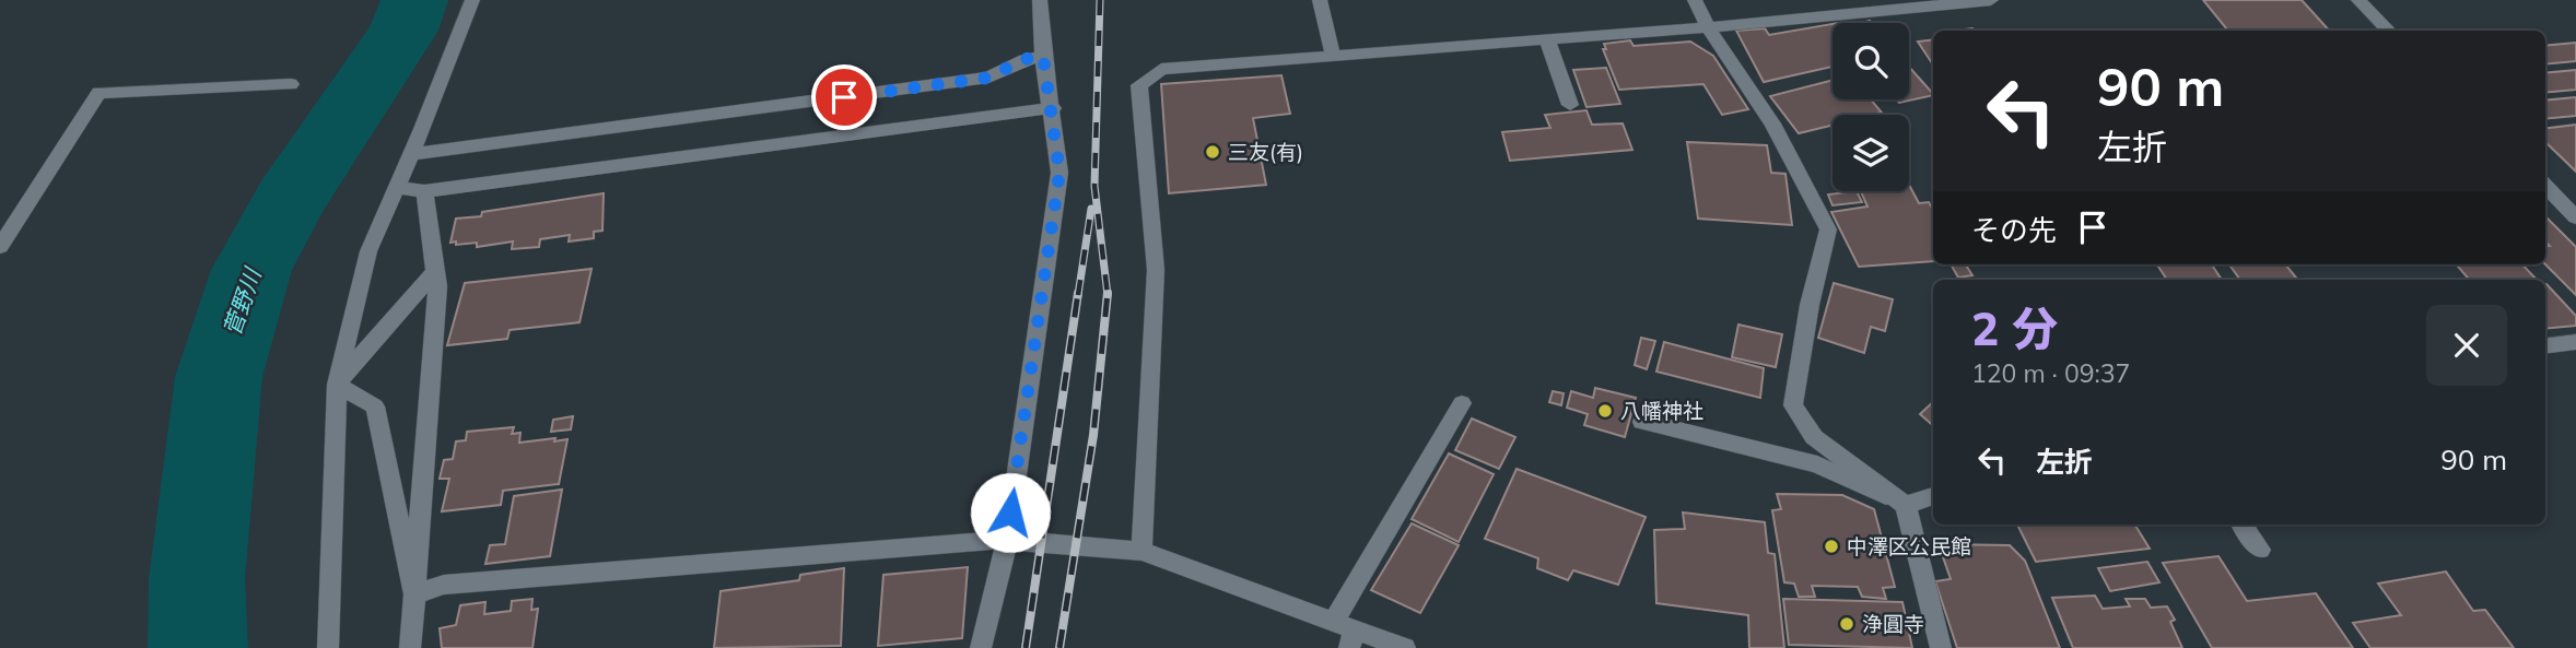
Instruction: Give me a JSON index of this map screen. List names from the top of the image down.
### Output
{
  "water": ["菅野川"],
  "places": [
    "三友(有)",
    "八幡神社",
    "中澤区公民館",
    "浄圓寺"
  ],
  "page": {
    "turn": ["90 m", "左折"],
    "then": "その先",
    "heading": ["2 分", "120 m · 09:37"],
    "list": [
      {
        "name": "左折",
        "value": "90 m"
      }
    ]
  }
}
